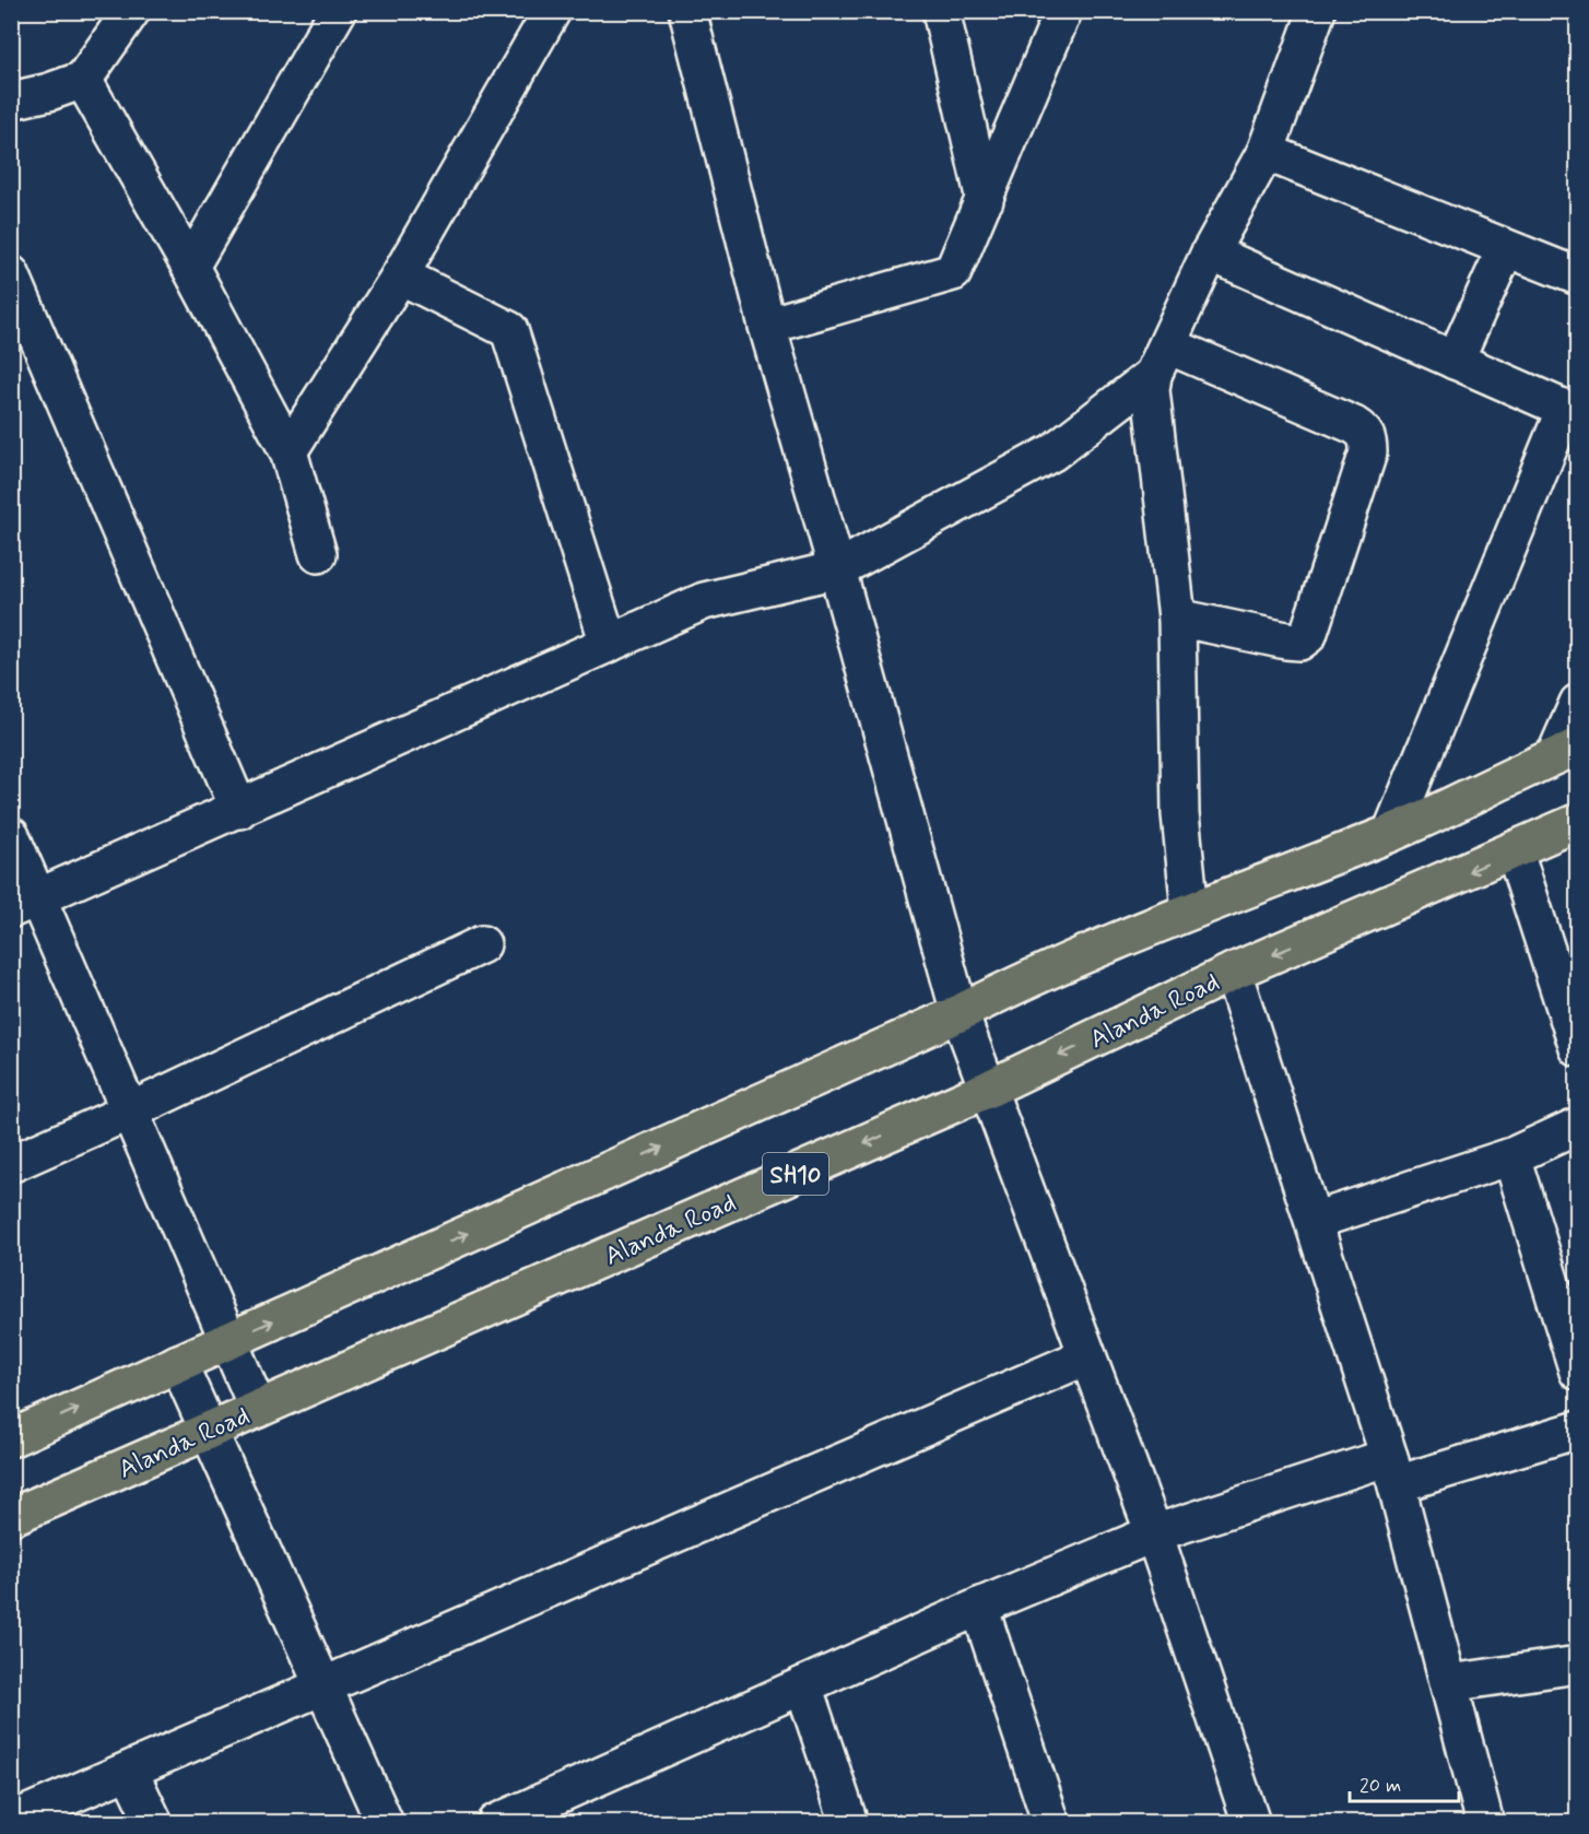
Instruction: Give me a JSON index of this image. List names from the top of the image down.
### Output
{
  "streets": {
    "main road": ["Alanda Road", "SH10"]
  },
  "scale_bar": "20 m"
}
